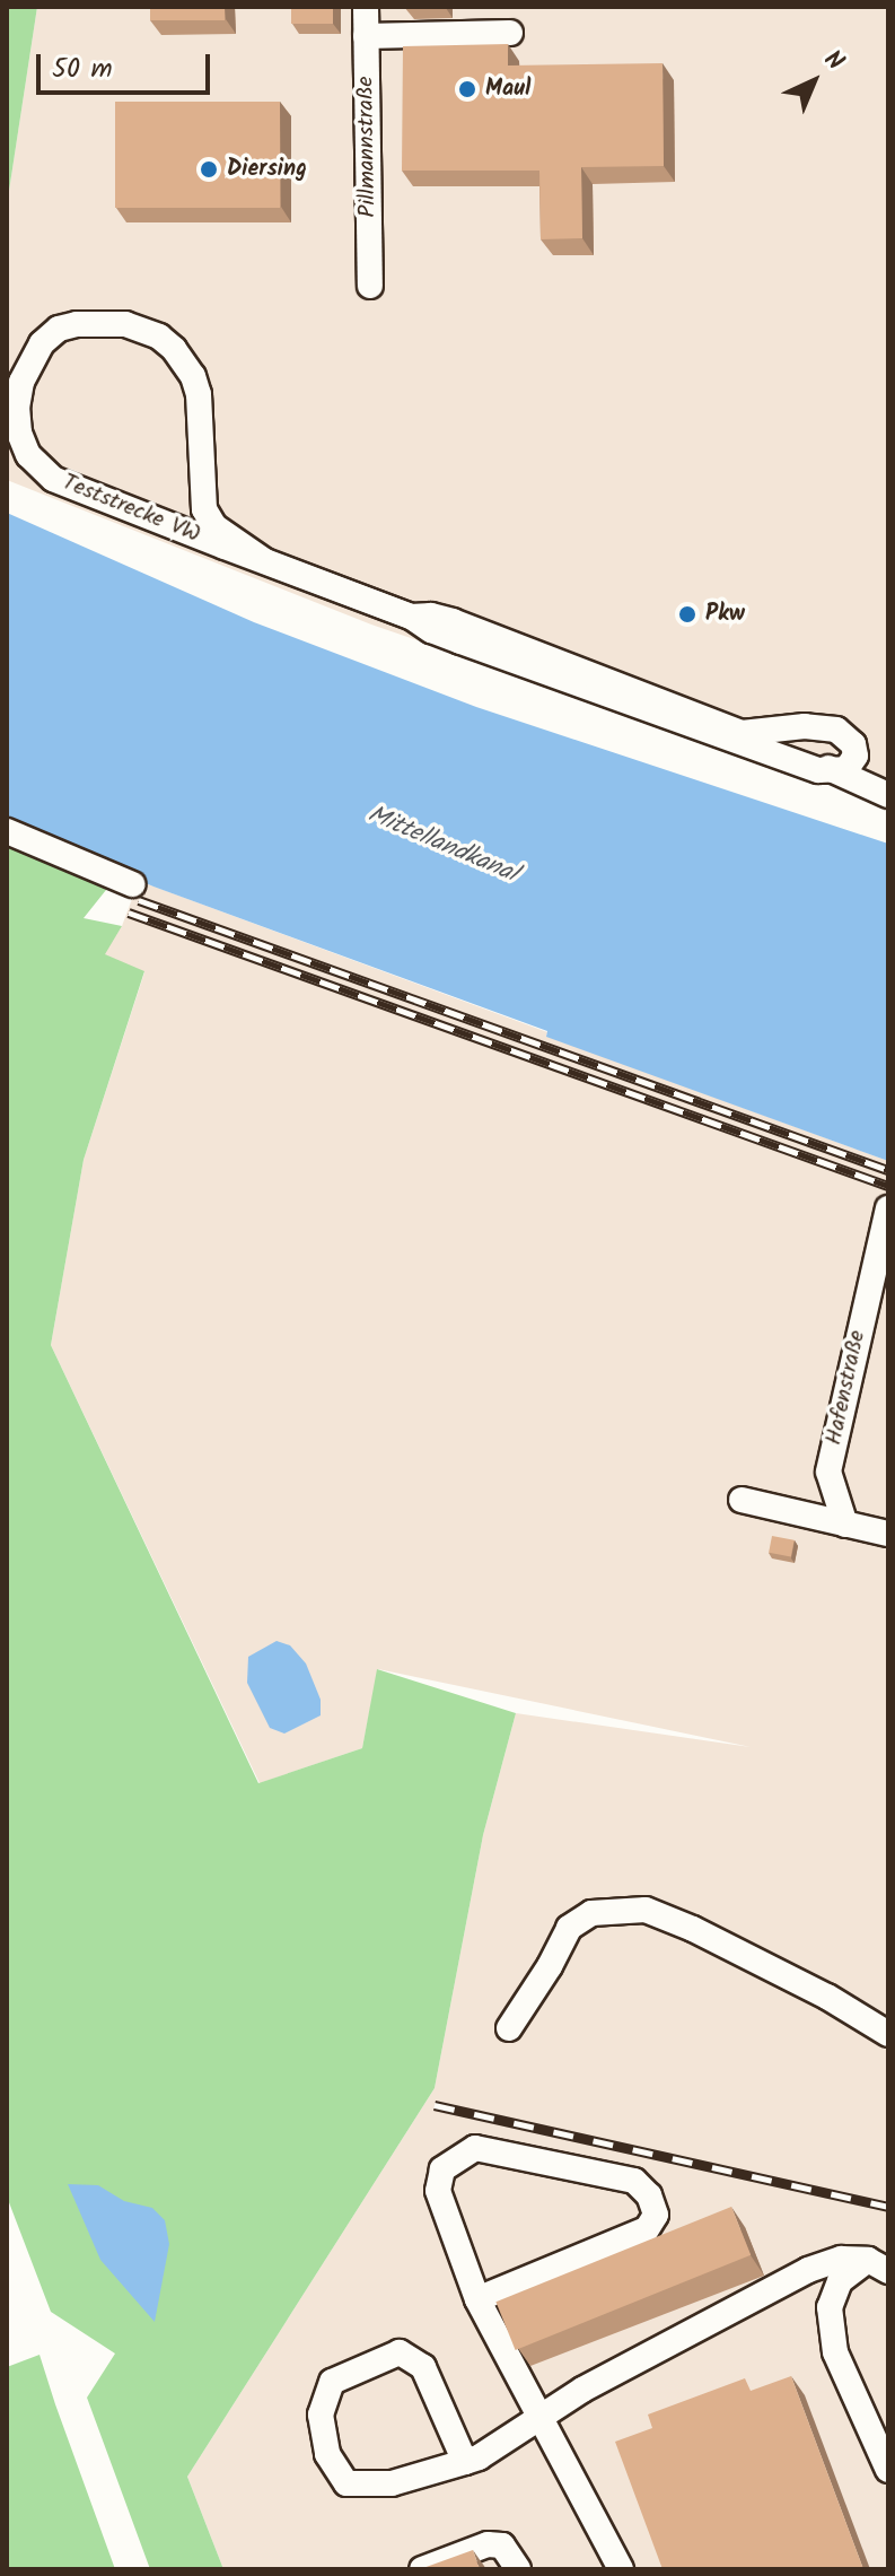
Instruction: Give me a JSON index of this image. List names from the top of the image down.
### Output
{
  "streets": {
    "street": ["Pillmannstraße", "Teststrecke VW", "Hafenstraße"]
  },
  "water": ["Mittellandkanal"],
  "places": ["Maul", "Diersing", "Pkw"],
  "scale_bar": "50 m",
  "north": "top right"
}
